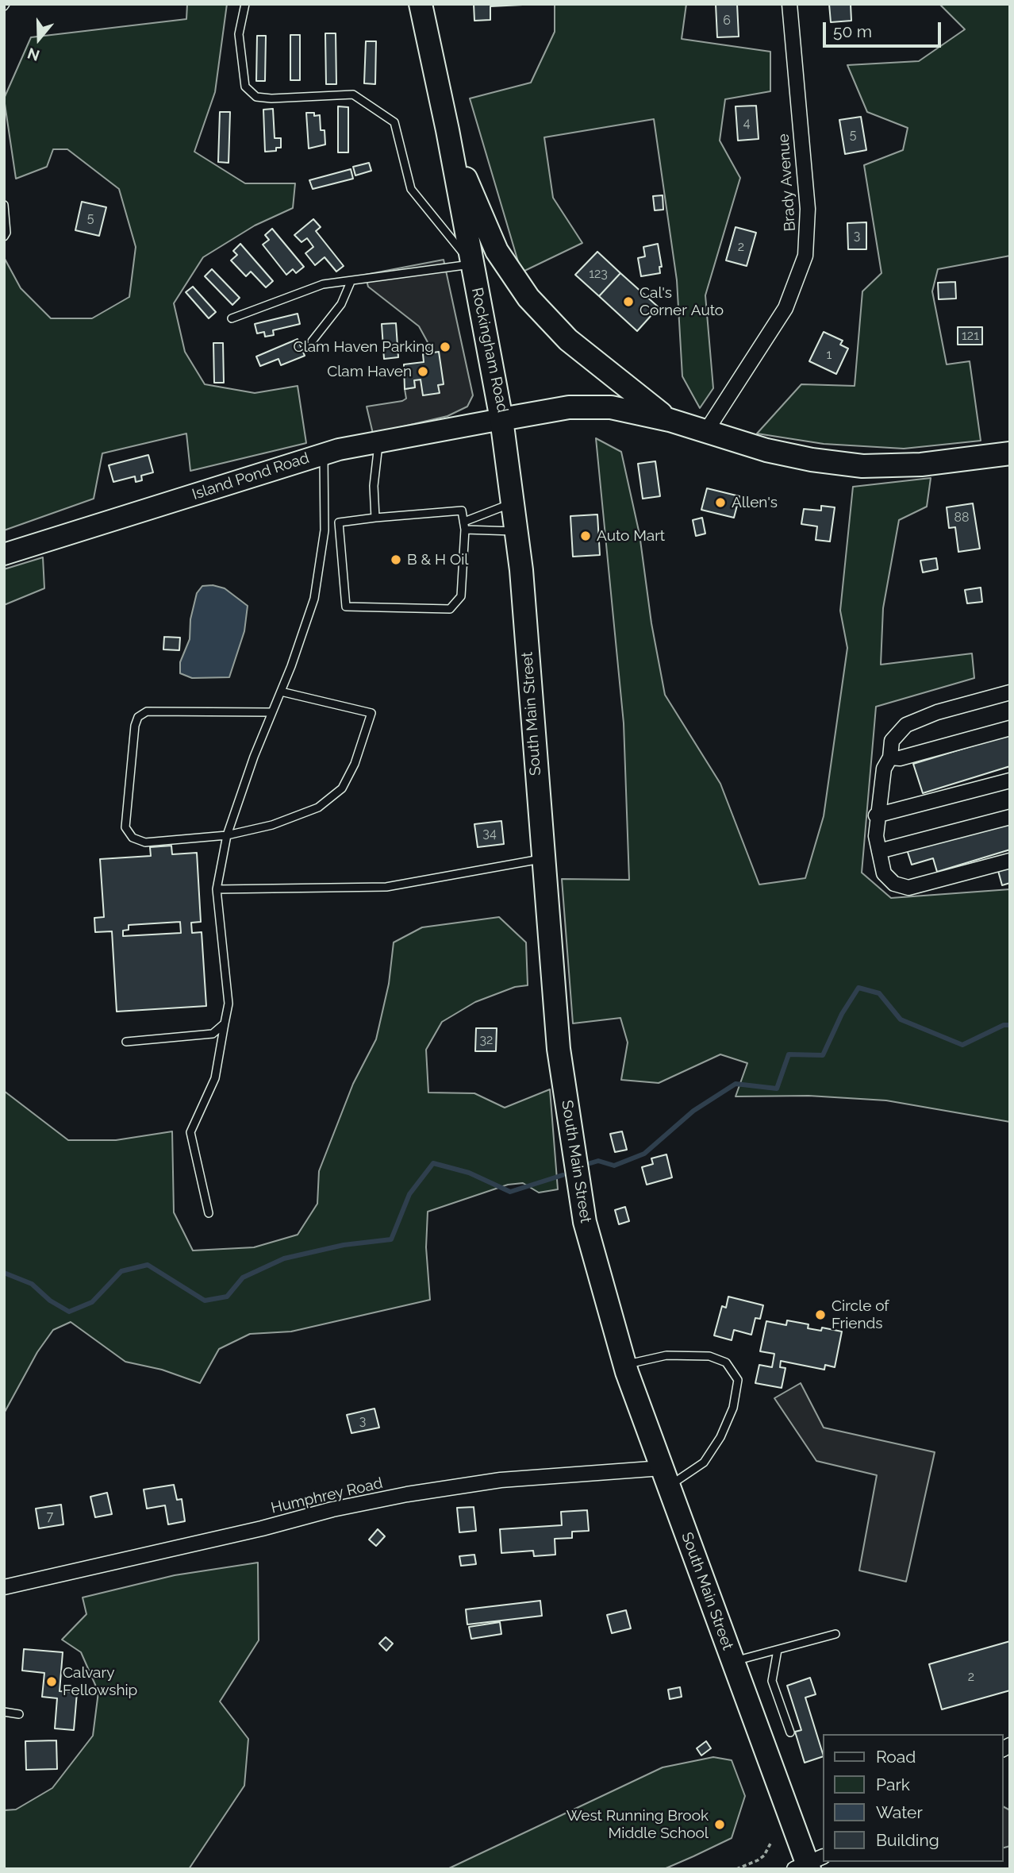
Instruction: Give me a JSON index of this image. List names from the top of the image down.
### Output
{
  "streets": {
    "main road": ["Rockingham Road", "South Main Street"],
    "street": ["Brady Avenue", "Island Pond Road", "Humphrey Road"]
  },
  "crossings": [
    ["Brady Avenue", "Rockingham Road"],
    ["Rockingham Road", "Island Pond Road"],
    ["Rockingham Road", "South Main Street"],
    ["Island Pond Road", "South Main Street"],
    ["South Main Street", "Humphrey Road"]
  ],
  "places": [
    "Cal's Corner Auto",
    "Clam Haven Parking",
    "Clam Haven",
    "Allen's",
    "Auto Mart",
    "B & H Oil",
    "Circle of Friends",
    "Calvary Fellowship",
    "West Running Brook Middle School"
  ],
  "house_numbers": [
    "6",
    "4",
    "5",
    "5",
    "3",
    "2",
    "123",
    "121",
    "1",
    "88",
    "34",
    "32",
    "3",
    "7",
    "2"
  ],
  "legend": [
    "Road",
    "Park",
    "Water",
    "Building"
  ],
  "scale_bar": "50 m",
  "north": "bottom"
}
